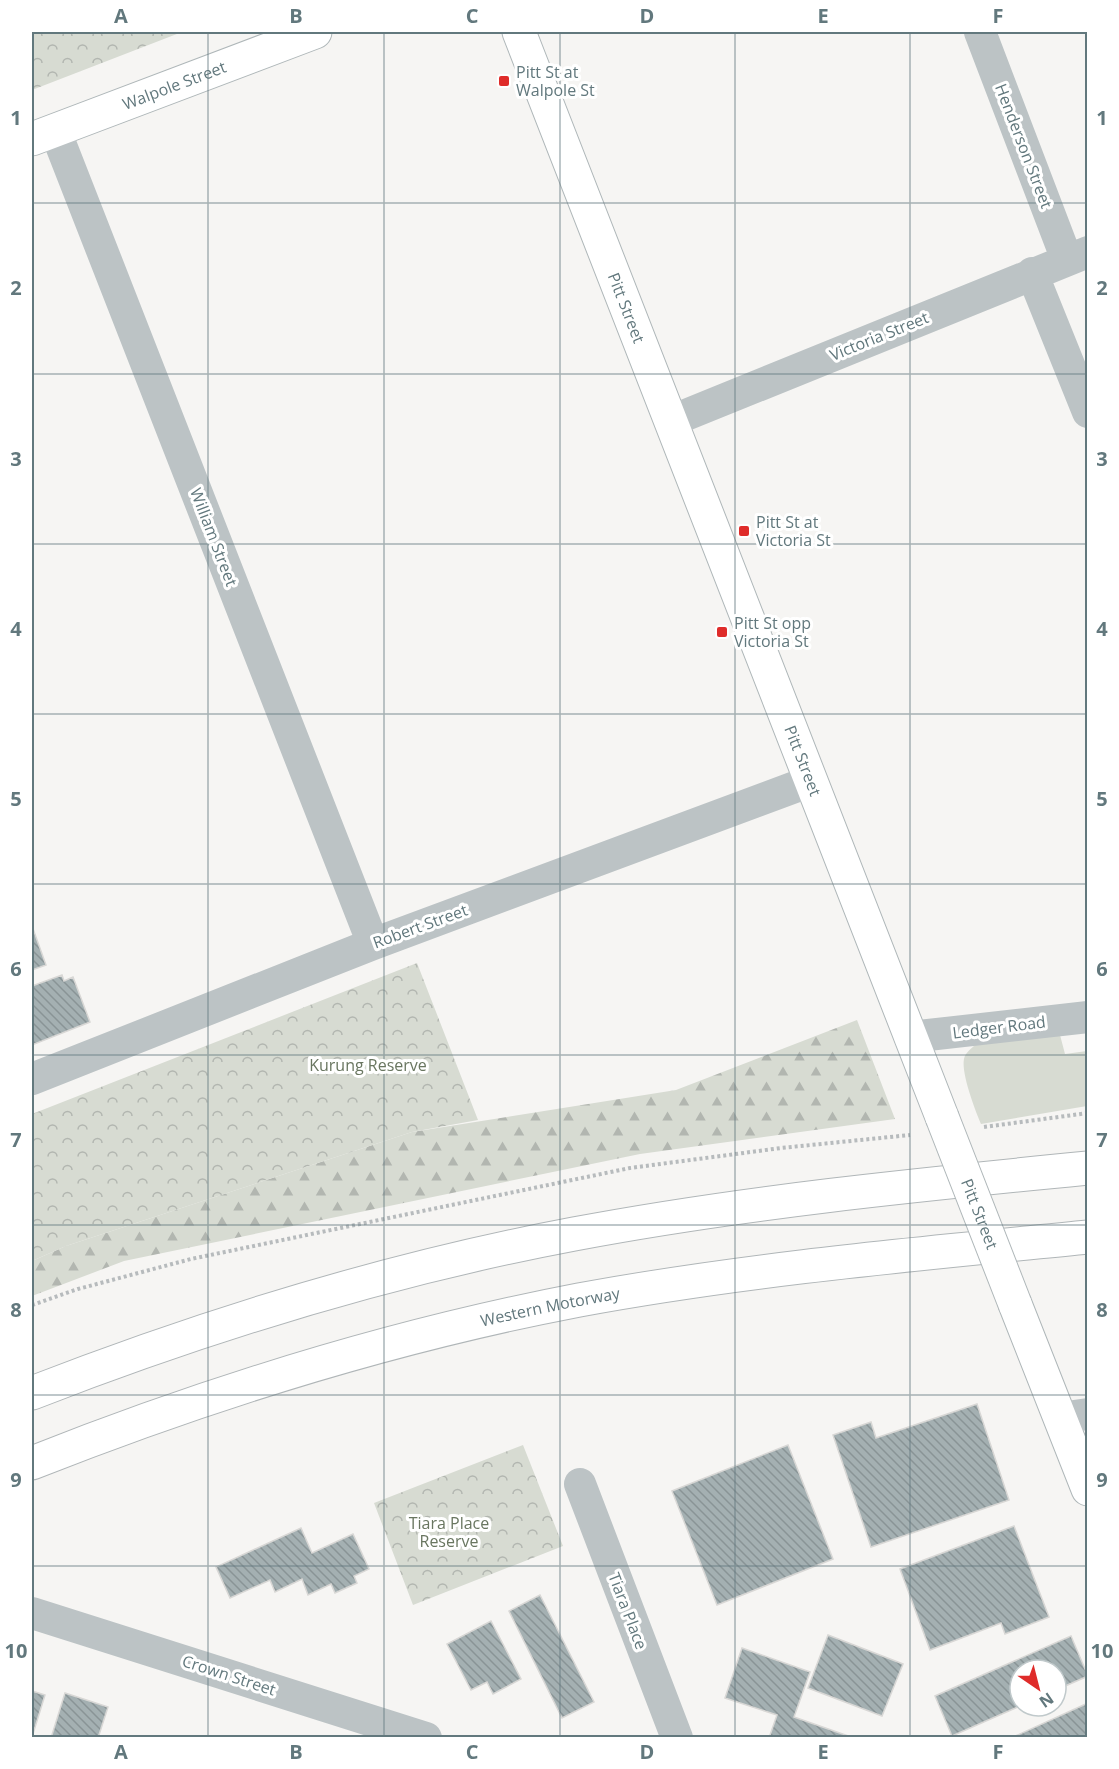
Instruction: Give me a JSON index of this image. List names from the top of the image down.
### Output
{
  "streets": {
    "main road": ["Walpole Street", "Pitt Street", "Western Motorway"],
    "street": [
      "Henderson Street",
      "Victoria Street",
      "William Street",
      "Robert Street",
      "Ledger Road",
      "Tiara Place",
      "Crown Street"
    ]
  },
  "crossings": [
    ["Walpole Street", "William Street"],
    ["Henderson Street", "Victoria Street"],
    ["Pitt Street", "Victoria Street"],
    ["Pitt Street", "Robert Street"],
    ["Pitt Street", "Ledger Road"],
    ["William Street", "Robert Street"]
  ],
  "parks": ["Kurung Reserve", "Tiara Place Reserve"],
  "places": {
    "transit": ["Pitt St at Walpole St", "Pitt St at Victoria St", "Pitt St opp Victoria St"]
  },
  "north": "bottom right",
  "grid": {
    "columns": [
      "A",
      "B",
      "C",
      "D",
      "E",
      "F"
    ],
    "rows": [
      "1",
      "2",
      "3",
      "4",
      "5",
      "6",
      "7",
      "8",
      "9",
      "10"
    ]
  }
}
